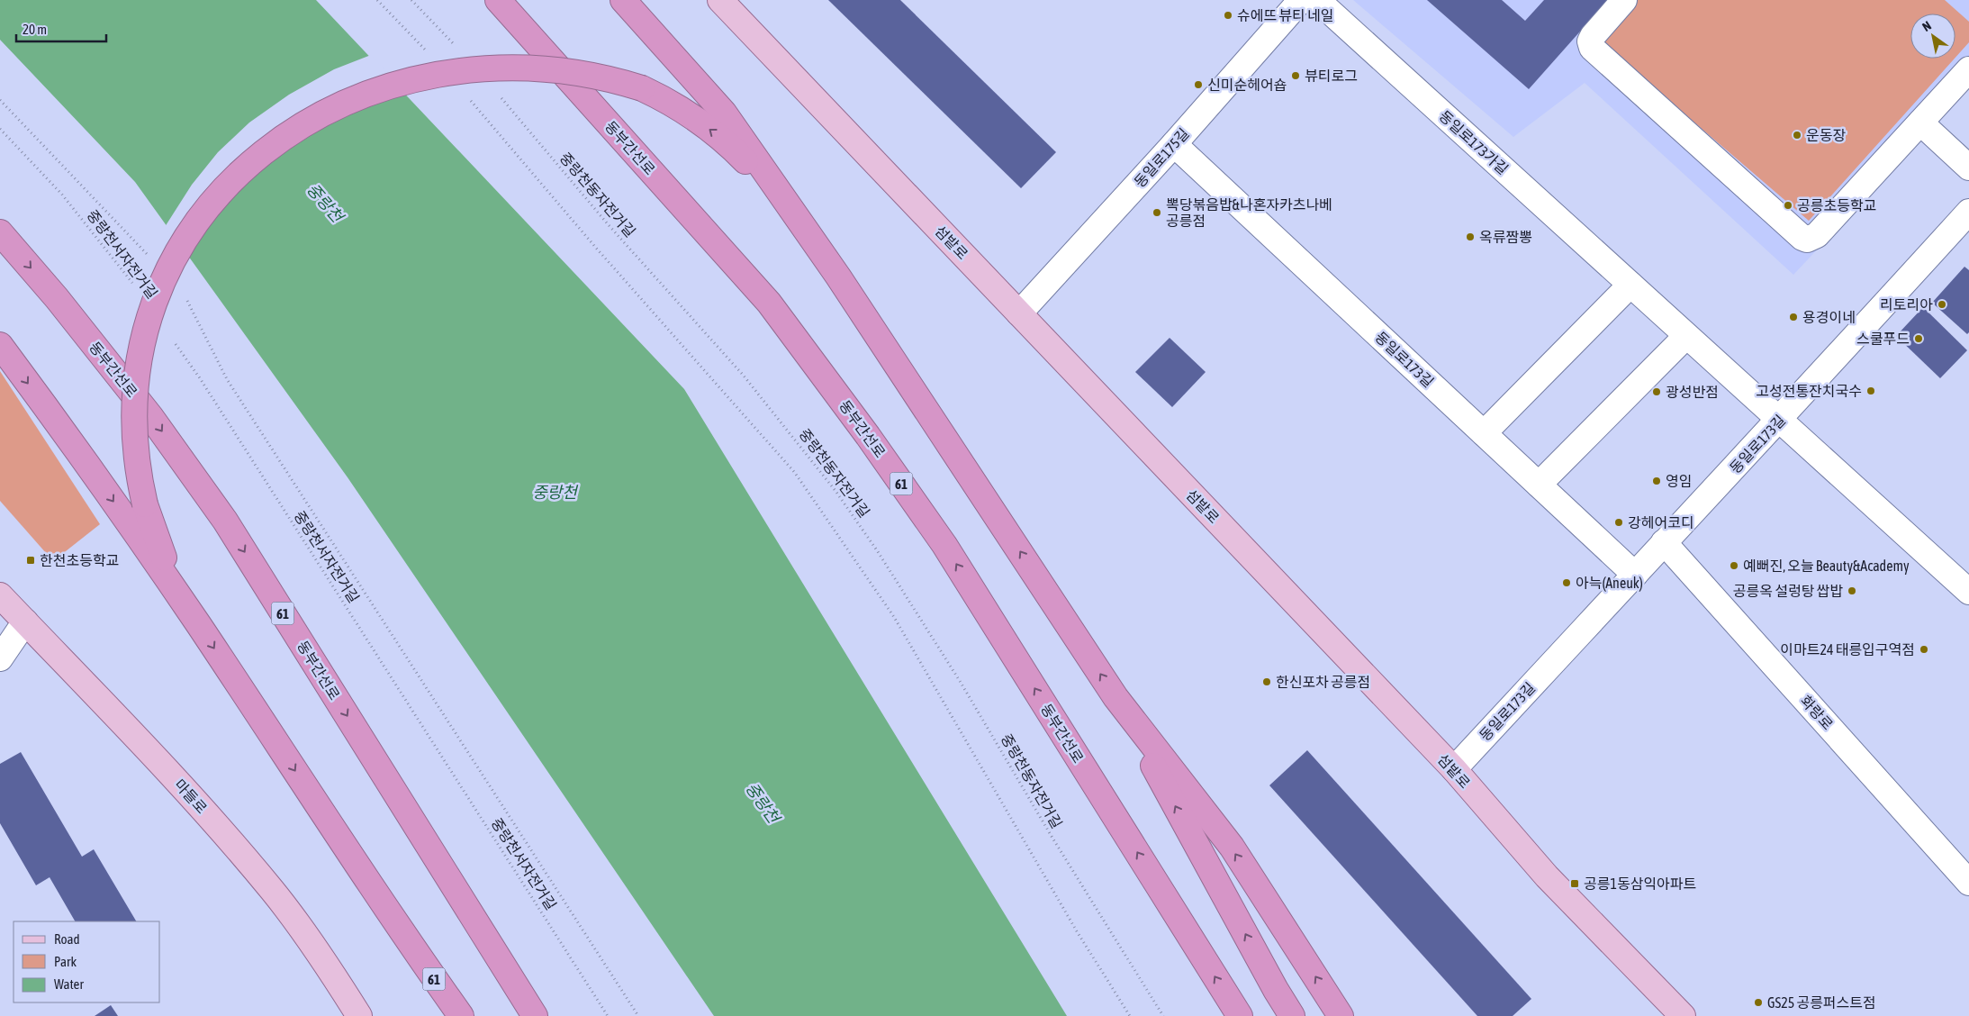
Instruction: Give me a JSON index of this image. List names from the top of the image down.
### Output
{
  "streets": {
    "highway": ["동부간선로", "61"],
    "main road": ["섬밭로", "마들로"],
    "street": [
      "동일로173가길",
      "동일로175길",
      "동일로173길",
      "화랑로"
    ],
    "path": ["중랑천동자전거길", "중랑천서자전거길"]
  },
  "crossings": [
    ["동일로173가길", "동일로173길"],
    ["동일로175길", "섬밭로"],
    ["동일로175길", "동일로173길"],
    ["섬밭로", "동일로173길"],
    ["동일로173길", "화랑로"]
  ],
  "water": ["중랑천"],
  "places": {
    "other": [
      "슈에뜨 뷰티 네일",
      "뷰티로그",
      "신미순헤어숍",
      "운동장",
      "공릉초등학교",
      "뽁당볶음밥&나혼자카츠나베 공릉점",
      "옥류짬뽕",
      "리토리아",
      "용경이네",
      "스쿨푸드",
      "고성전통잔치국수",
      "광성반점",
      "영임",
      "강헤어코디",
      "예뻐진, 오늘 Beauty&Academy",
      "아늑(Aneuk)",
      "공릉옥 설렁탕 쌉밥",
      "이마트24 태릉입구역점",
      "한신포차 공릉점",
      "GS25 공릉퍼스트점"
    ],
    "transit": ["한천초등학교", "공릉1동삼익아파트"]
  },
  "legend": ["Road", "Park", "Water"],
  "scale_bar": "20 m",
  "north": "top left"
}
